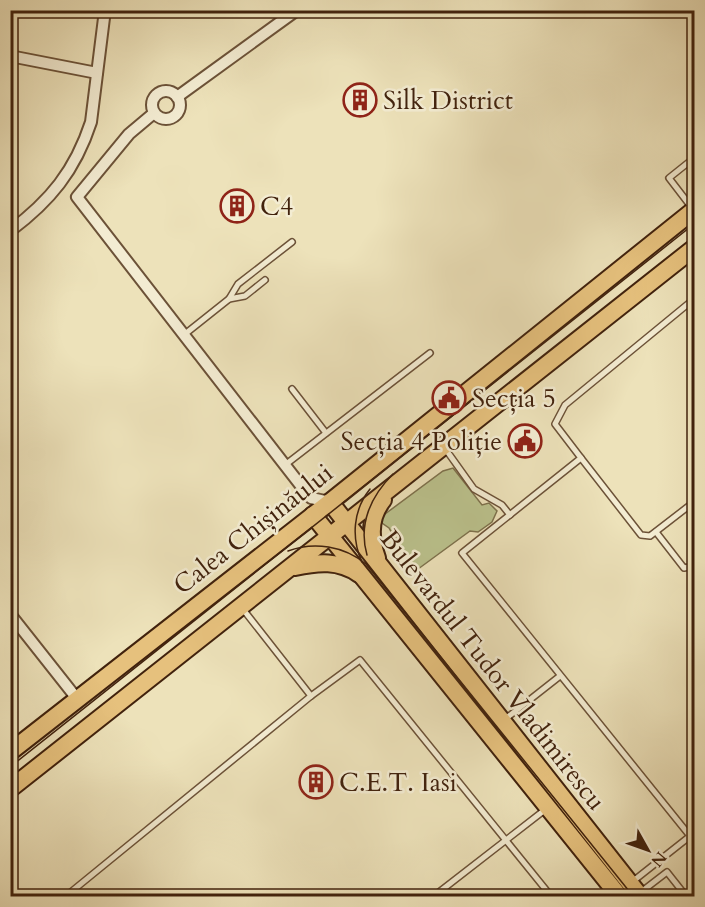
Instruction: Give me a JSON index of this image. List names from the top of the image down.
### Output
{
  "streets": {
    "main road": ["Calea Chișinăului", "Bulevardul Tudor Vladimirescu"]
  },
  "crossings": [
    ["Calea Chișinăului", "Bulevardul Tudor Vladimirescu"]
  ],
  "places": {
    "building": ["Silk District", "C4", "C.E.T. Iasi"],
    "public building": ["Secția 5", "Secția 4 Poliție"]
  },
  "north": "bottom right"
}
